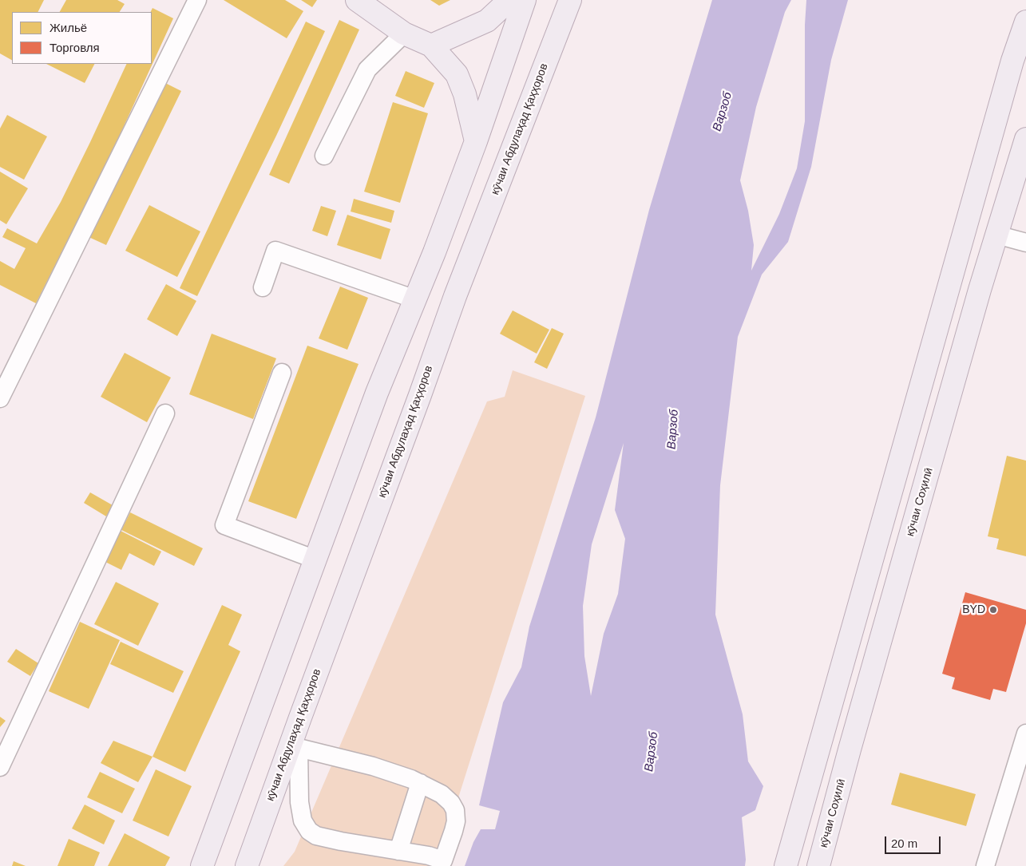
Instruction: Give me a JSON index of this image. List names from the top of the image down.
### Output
{
  "streets": {
    "main road": ["кӯчаи Абдулаҳад Қаҳҳоров", "кӯчаи Соҳилӣ"]
  },
  "water": ["Варзоб"],
  "places": ["BYD"],
  "legend": ["Жильё", "Торговля"],
  "scale_bar": "20 m"
}
